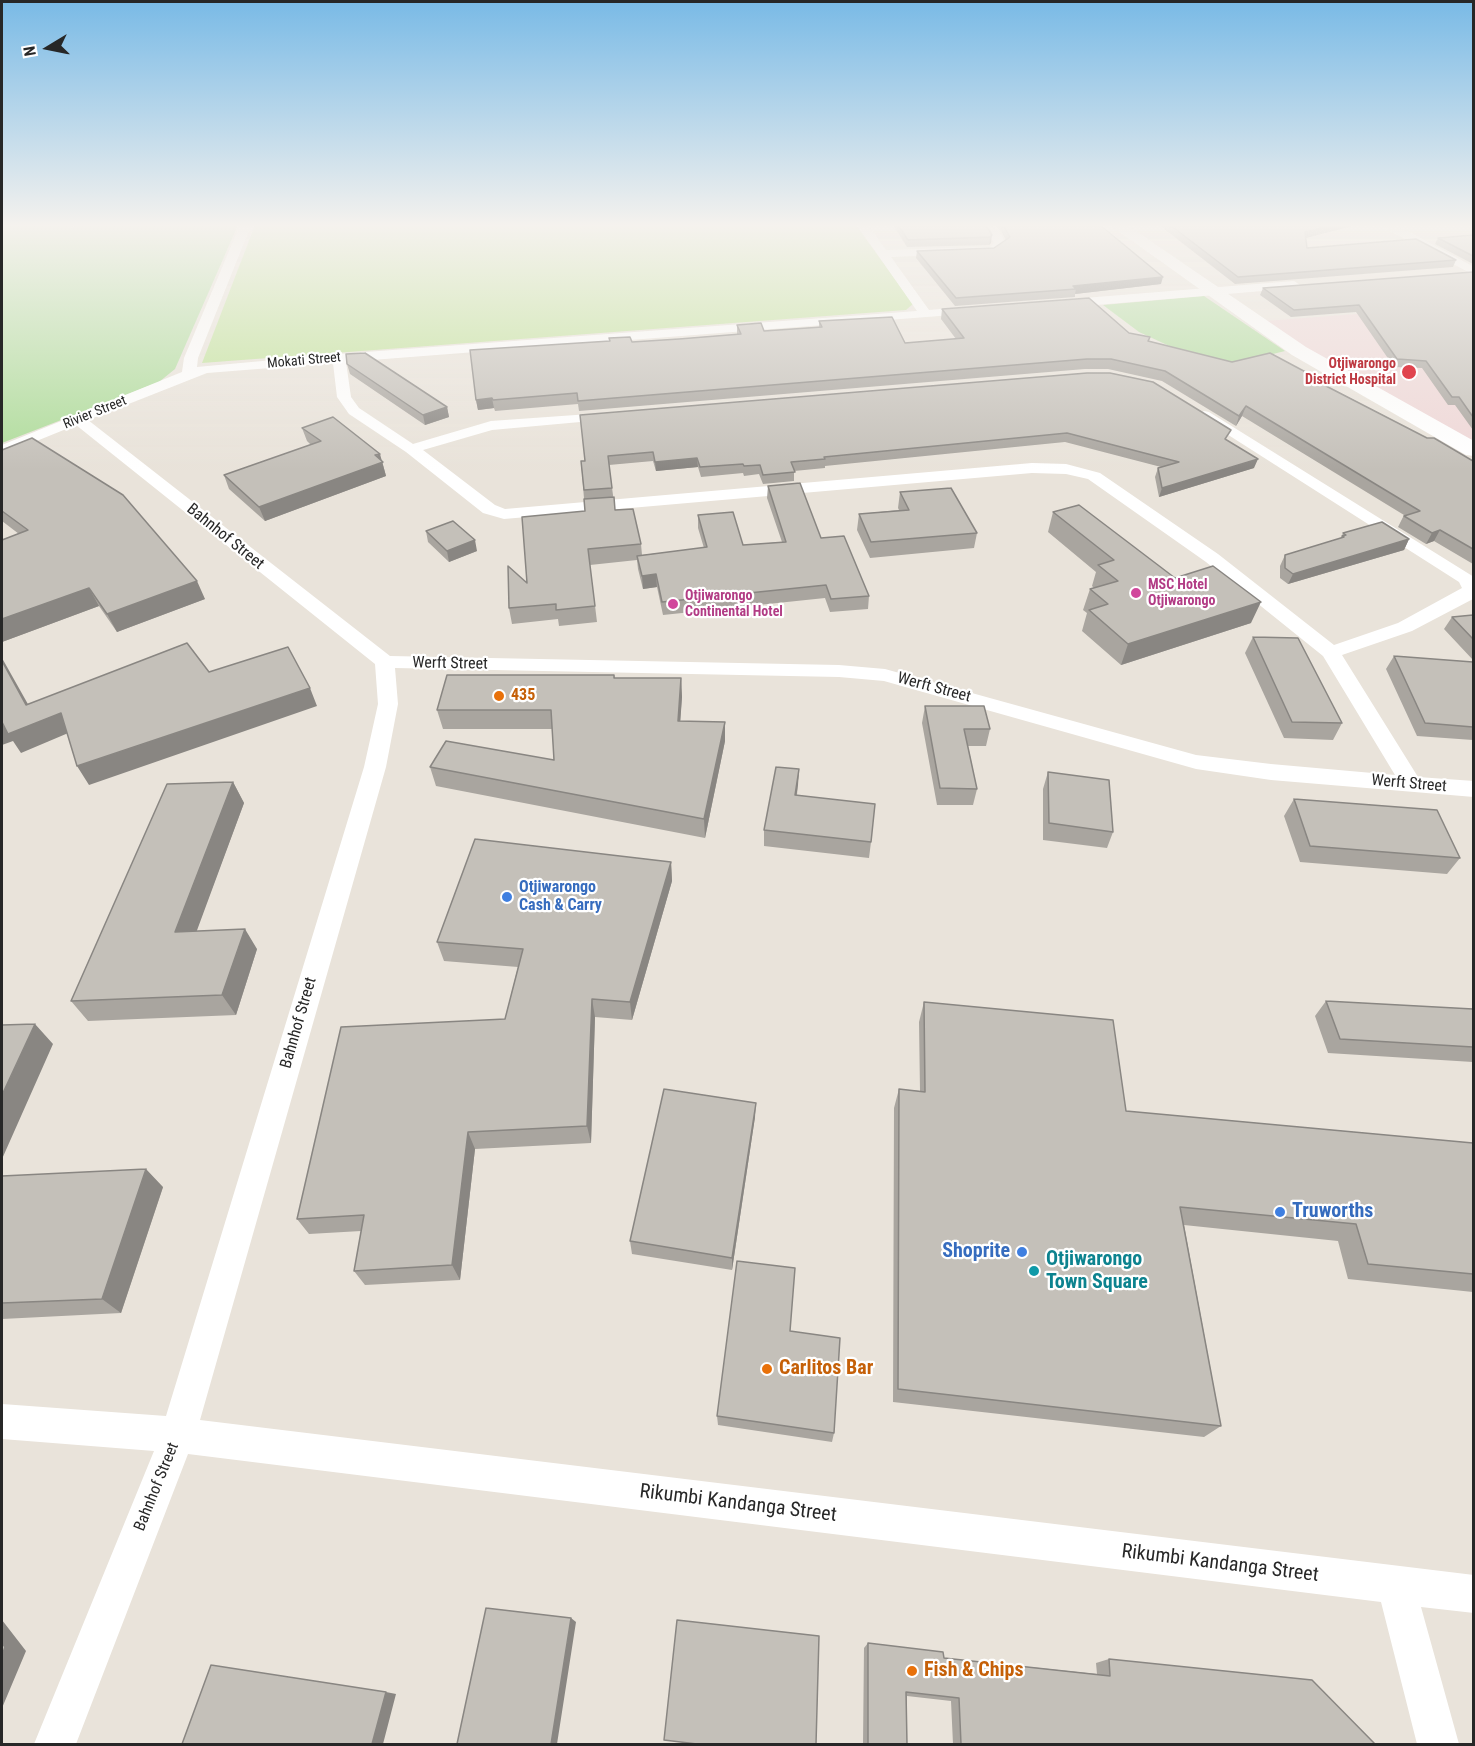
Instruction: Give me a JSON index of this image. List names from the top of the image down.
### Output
{
  "streets": {
    "street": [
      "Mokati Street",
      "Rivier Street",
      "Bahnhof Street",
      "Werft Street",
      "Rikumbi Kandanga Street"
    ]
  },
  "crossings": [
    ["Mokati Street", "Rivier Street"],
    ["Rivier Street", "Bahnhof Street"],
    ["Bahnhof Street", "Werft Street"],
    ["Bahnhof Street", "Rikumbi Kandanga Street"]
  ],
  "places": [
    "Otjiwarongo District Hospital",
    "MSC Hotel Otjiwarongo",
    "Otjiwarongo Continental Hotel",
    "435",
    "Otjiwarongo Cash & Carry",
    "Truworths",
    "Shoprite",
    "Otjiwarongo Town Square",
    "Carlitos Bar",
    "Fish & Chips"
  ],
  "north": "left"
}
